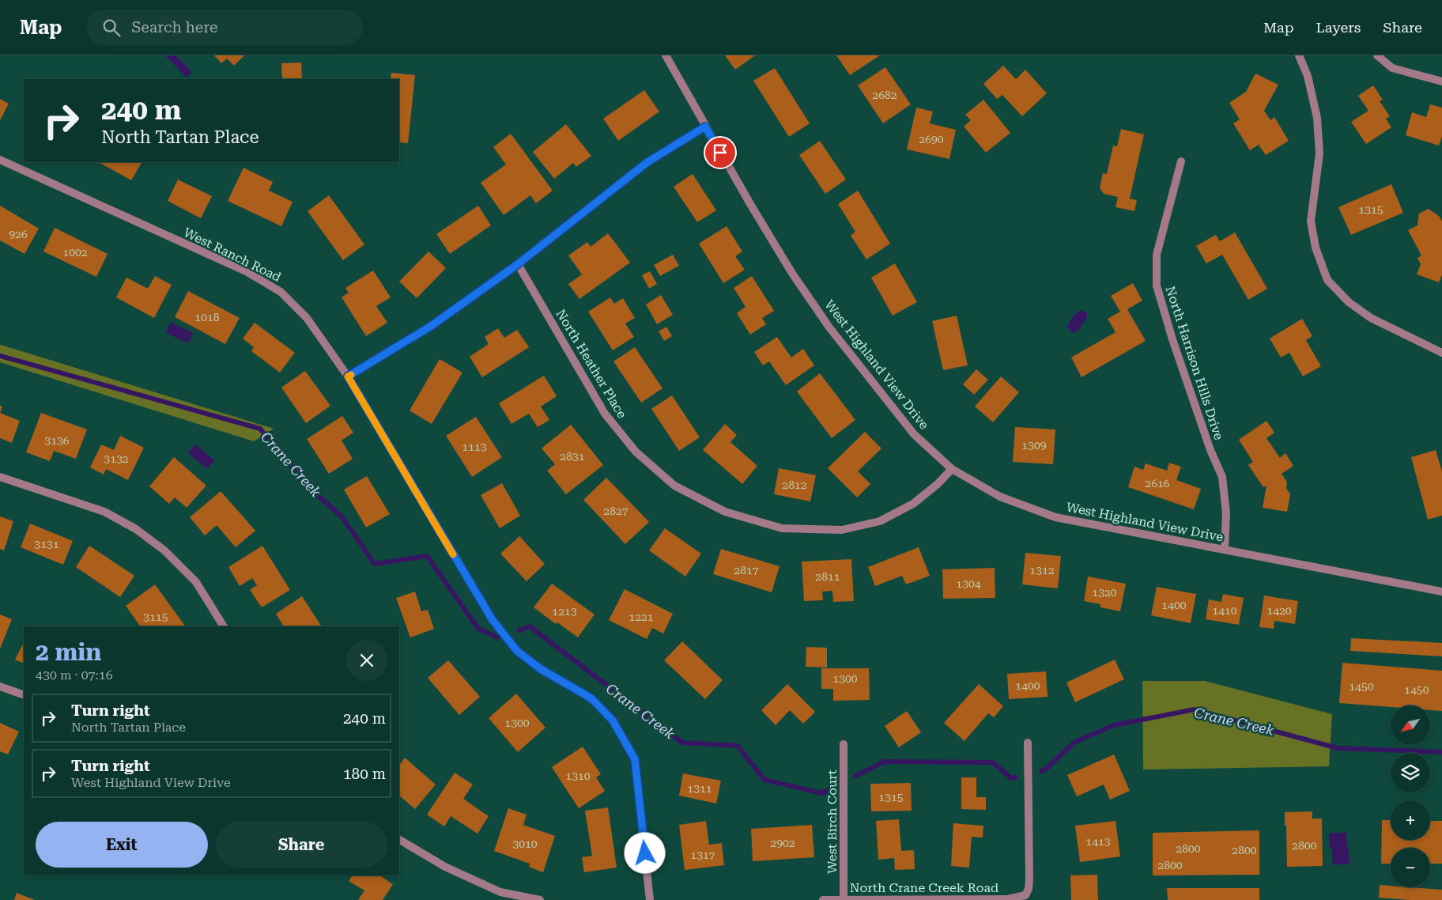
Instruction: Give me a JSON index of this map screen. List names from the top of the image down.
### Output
{
  "streets": {
    "street": [
      "West Ranch Road",
      "North Harrison Hills Drive",
      "North Heather Place",
      "West Highland View Drive",
      "West Birch Court",
      "North Crane Creek Road"
    ]
  },
  "crossings": [
    ["North Harrison Hills Drive", "West Highland View Drive"],
    ["North Heather Place", "West Highland View Drive"],
    ["West Birch Court", "North Crane Creek Road"]
  ],
  "water": ["Crane Creek"],
  "house_numbers": [
    "2682",
    "2690",
    "1315",
    "926",
    "1002",
    "1018",
    "3136",
    "1309",
    "1113",
    "2831",
    "3132",
    "2616",
    "2812",
    "2827",
    "3131",
    "2817",
    "1312",
    "2811",
    "1304",
    "1320",
    "1400",
    "1410",
    "1420",
    "1213",
    "3115",
    "1221",
    "1300",
    "1400",
    "1450",
    "1450",
    "1300",
    "1310",
    "1311",
    "1315",
    "1413",
    "2902",
    "3010",
    "2800",
    "2800",
    "2800",
    "1317",
    "2800"
  ],
  "north": "bottom left",
  "page": {
    "header": "Map",
    "search": "Search here",
    "nav": ["Map", "Layers", "Share"],
    "turn": ["240 m", "North Tartan Place"],
    "heading": ["2 min", "430 m · 07:16"],
    "list": [
      {
        "name": "Turn right",
        "note": "North Tartan Place",
        "value": "240 m"
      },
      {
        "name": "Turn right",
        "note": "West Highland View Drive",
        "value": "180 m"
      }
    ],
    "map_buttons": ["+", "−"],
    "buttons": ["Exit", "Share"]
  }
}
